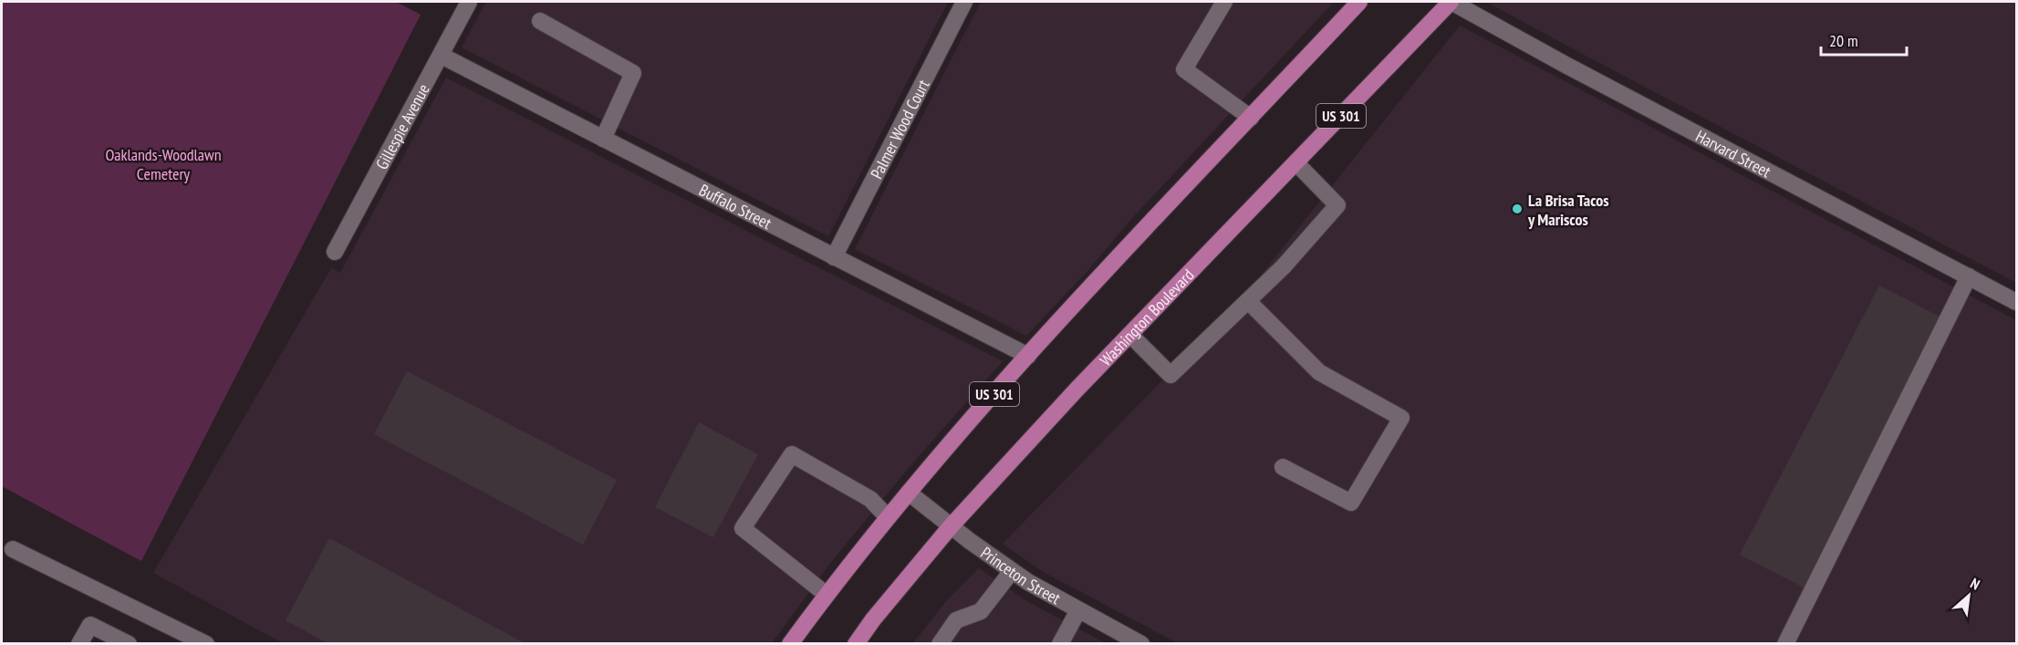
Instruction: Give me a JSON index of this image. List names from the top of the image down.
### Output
{
  "streets": {
    "main road": ["US 301", "Washington Boulevard"],
    "street": [
      "Gillespie Avenue",
      "Palmer Wood Court",
      "Harvard Street",
      "Buffalo Street",
      "Princeton Street"
    ]
  },
  "crossings": [
    ["US 301", "Buffalo Street"],
    ["US 301", "Princeton Street"],
    ["Gillespie Avenue", "Buffalo Street"],
    ["Palmer Wood Court", "Buffalo Street"],
    ["Harvard Street", "Washington Boulevard"],
    ["Washington Boulevard", "Princeton Street"]
  ],
  "parks": ["Oaklands-Woodlawn Cemetery"],
  "places": ["La Brisa Tacos y Mariscos"],
  "scale_bar": "20 m",
  "north": "top right"
}
